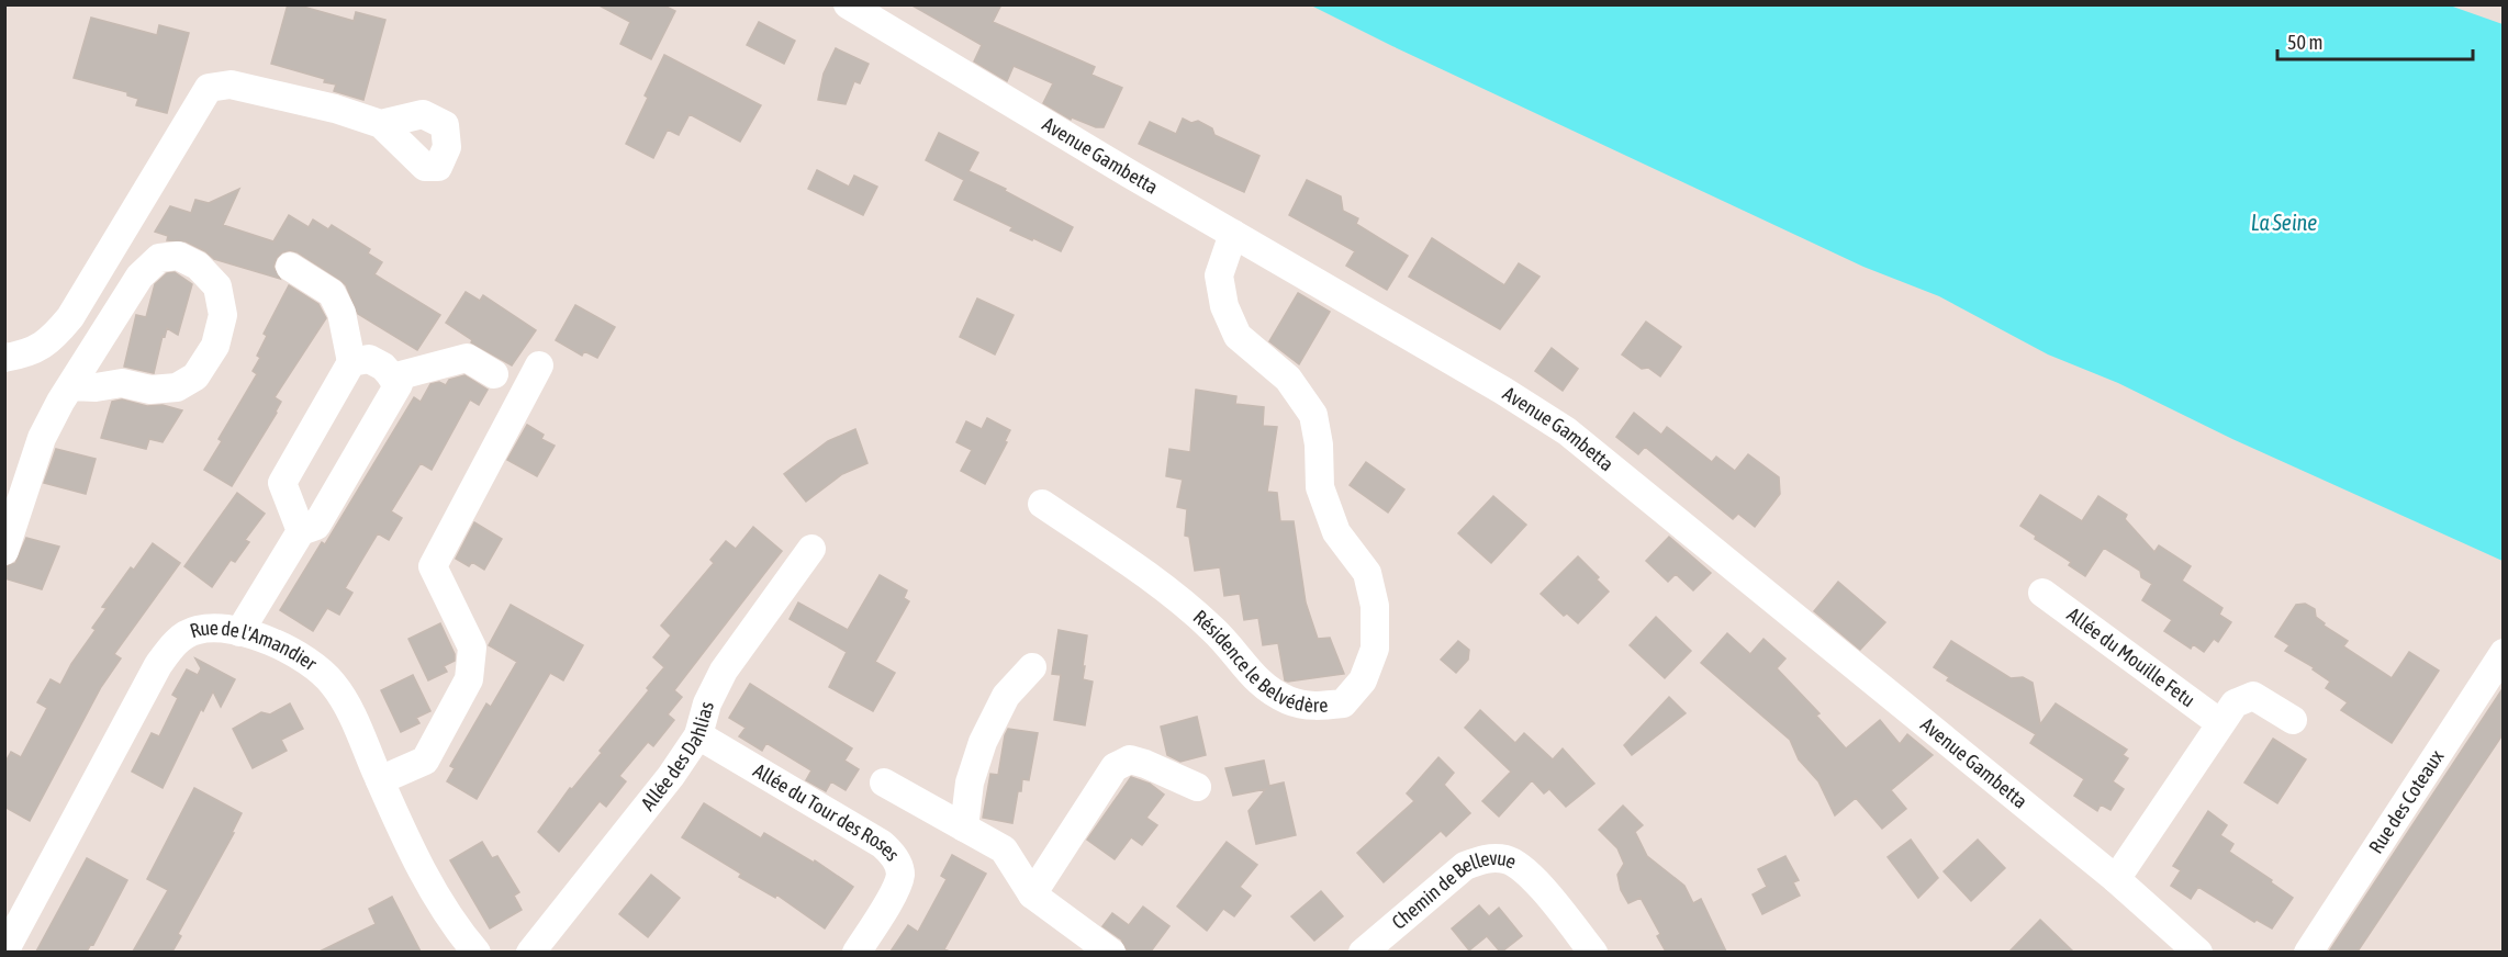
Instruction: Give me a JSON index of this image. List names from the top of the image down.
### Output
{
  "streets": {
    "street": [
      "Avenue Gambetta",
      "Rue de l'Amandier",
      "Résidence le Belvédère",
      "Allée du Mouille Fetu",
      "Allée des Dahlias",
      "Rue des Coteaux",
      "Allée du Tour des Roses",
      "Chemin de Bellevue"
    ]
  },
  "crossings": [
    ["Avenue Gambetta", "Résidence le Belvédère"],
    ["Allée des Dahlias", "Allée du Tour des Roses"]
  ],
  "water": ["La Seine"],
  "scale_bar": "50 m"
}
